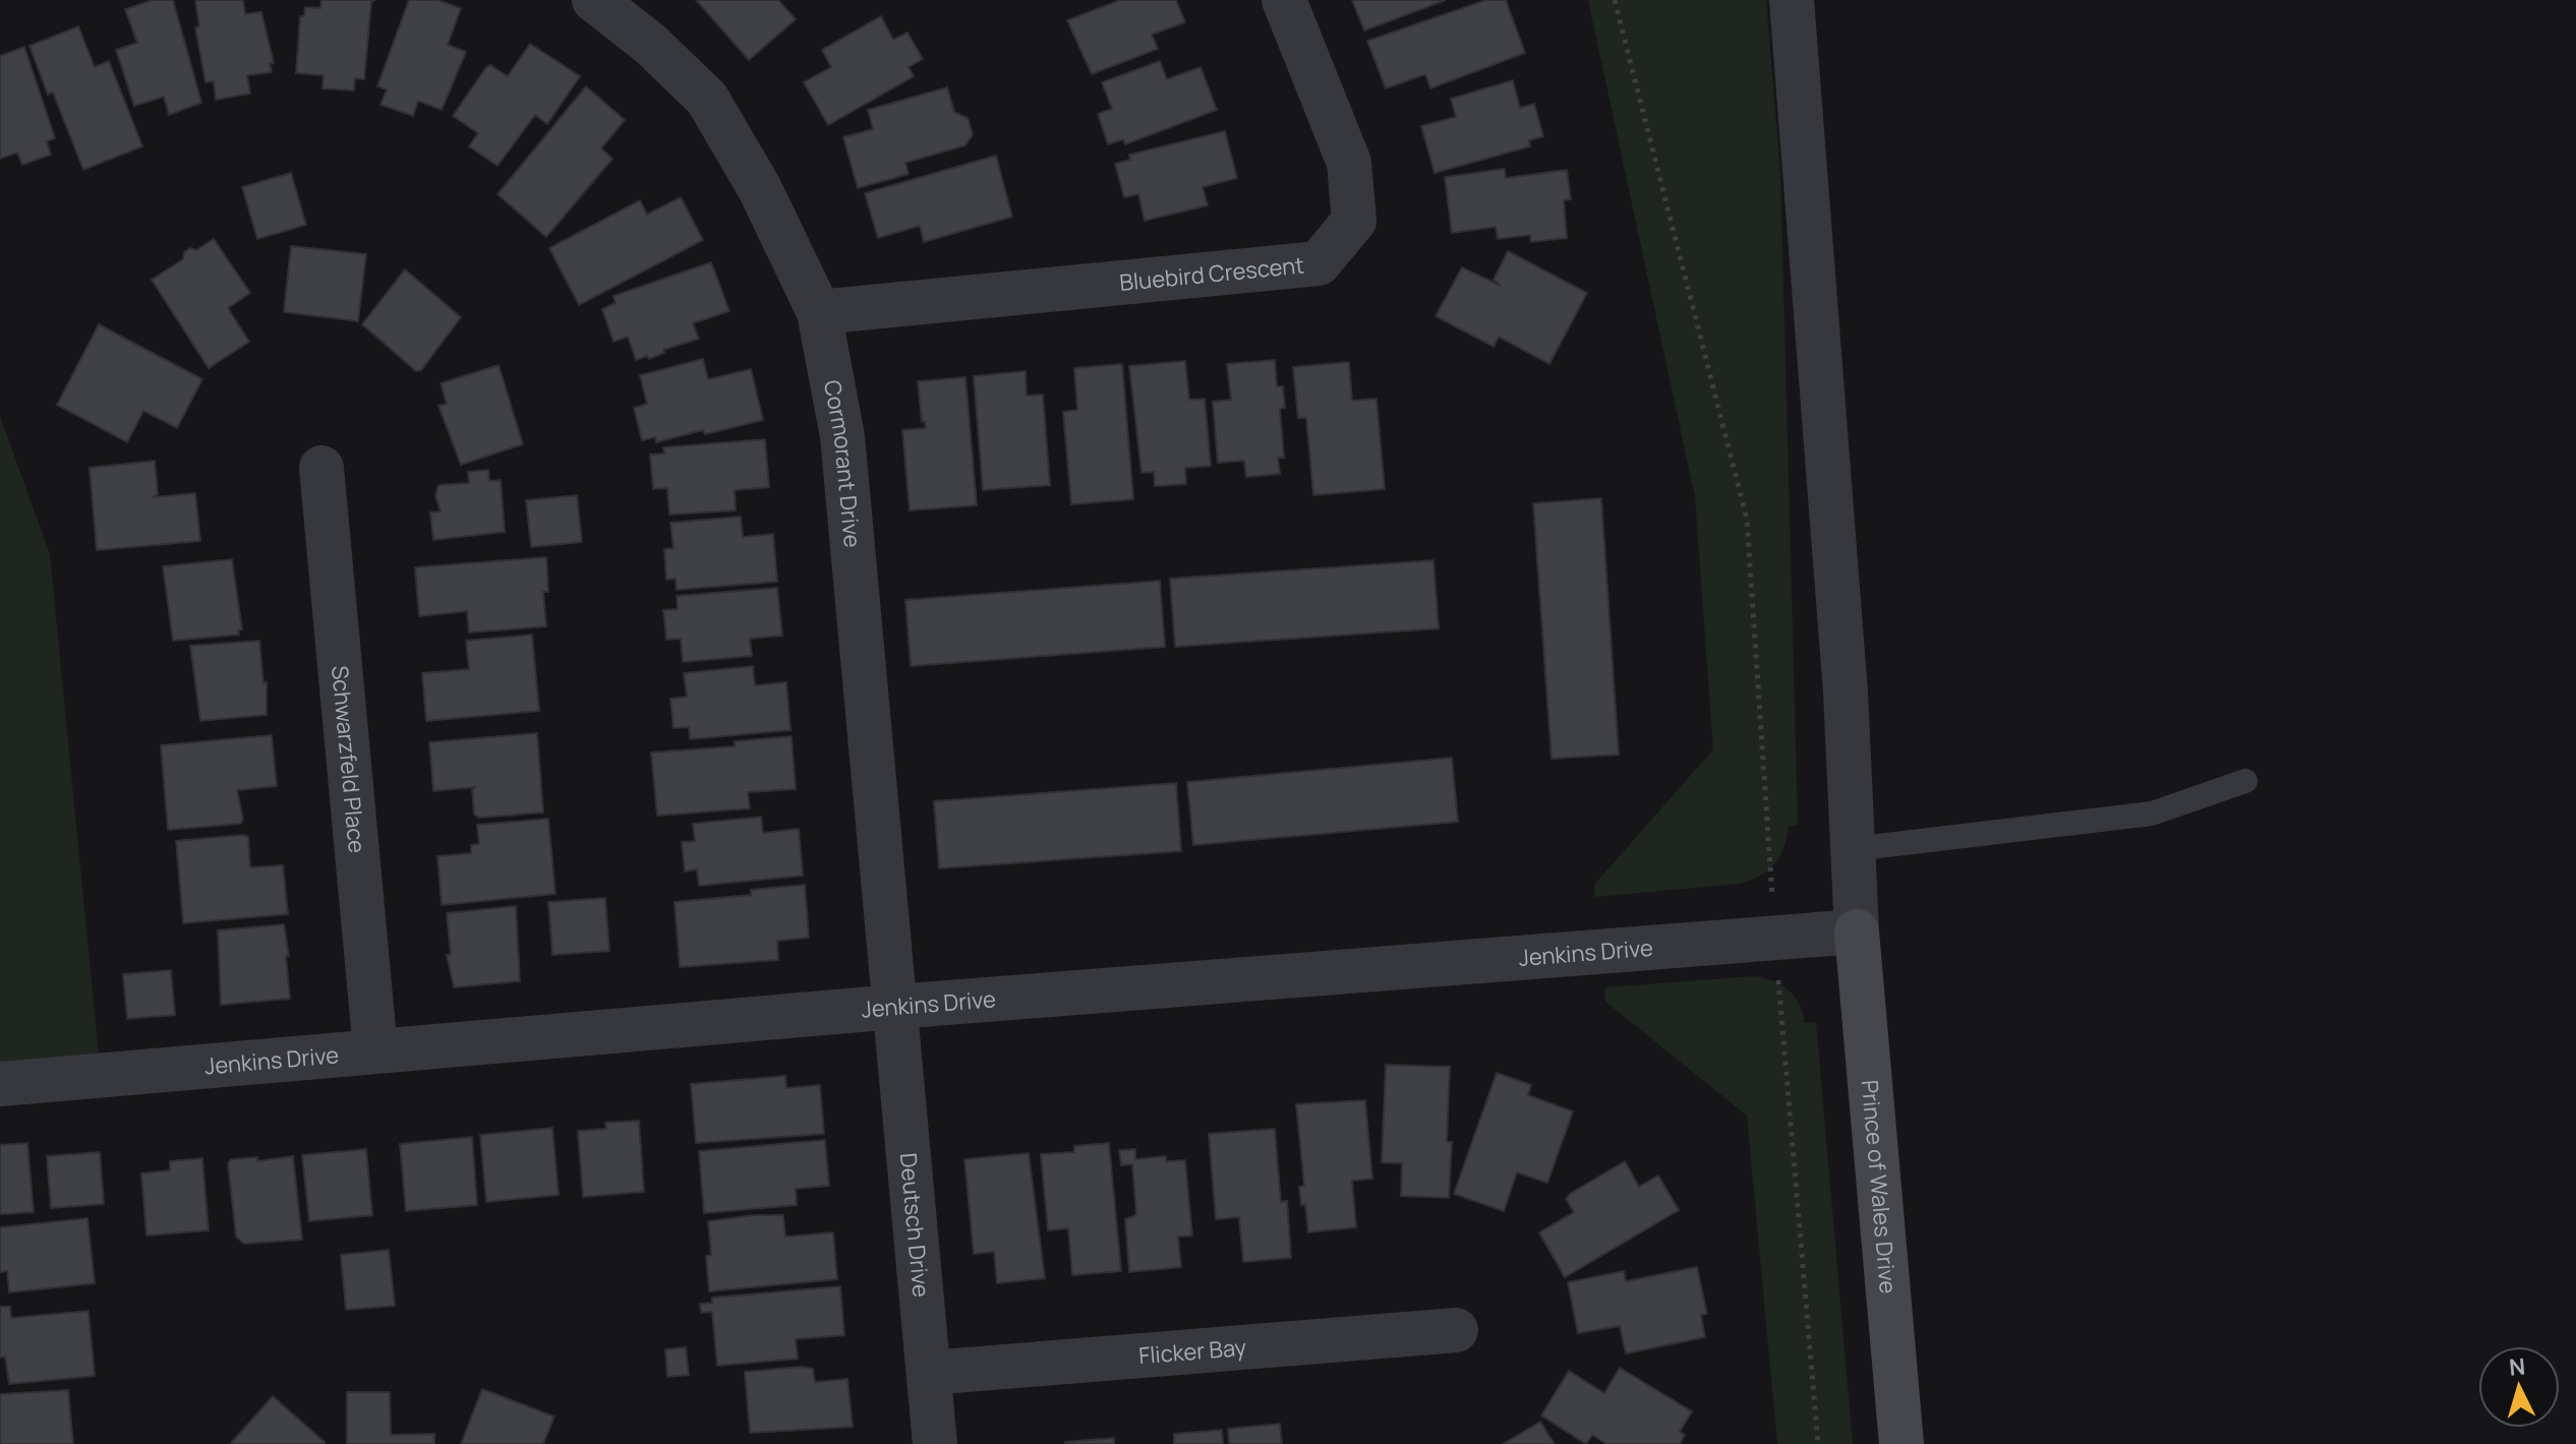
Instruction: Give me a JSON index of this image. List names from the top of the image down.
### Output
{
  "streets": {
    "main road": ["Prince of Wales Drive"],
    "street": [
      "Bluebird Crescent",
      "Cormorant Drive",
      "Schwarzfeld Place",
      "Jenkins Drive",
      "Deutsch Drive",
      "Flicker Bay"
    ]
  },
  "crossings": [
    ["Bluebird Crescent", "Cormorant Drive"],
    ["Cormorant Drive", "Jenkins Drive"],
    ["Cormorant Drive", "Deutsch Drive"],
    ["Schwarzfeld Place", "Jenkins Drive"],
    ["Jenkins Drive", "Prince of Wales Drive"],
    ["Jenkins Drive", "Deutsch Drive"],
    ["Deutsch Drive", "Flicker Bay"]
  ],
  "north": "top"
}
